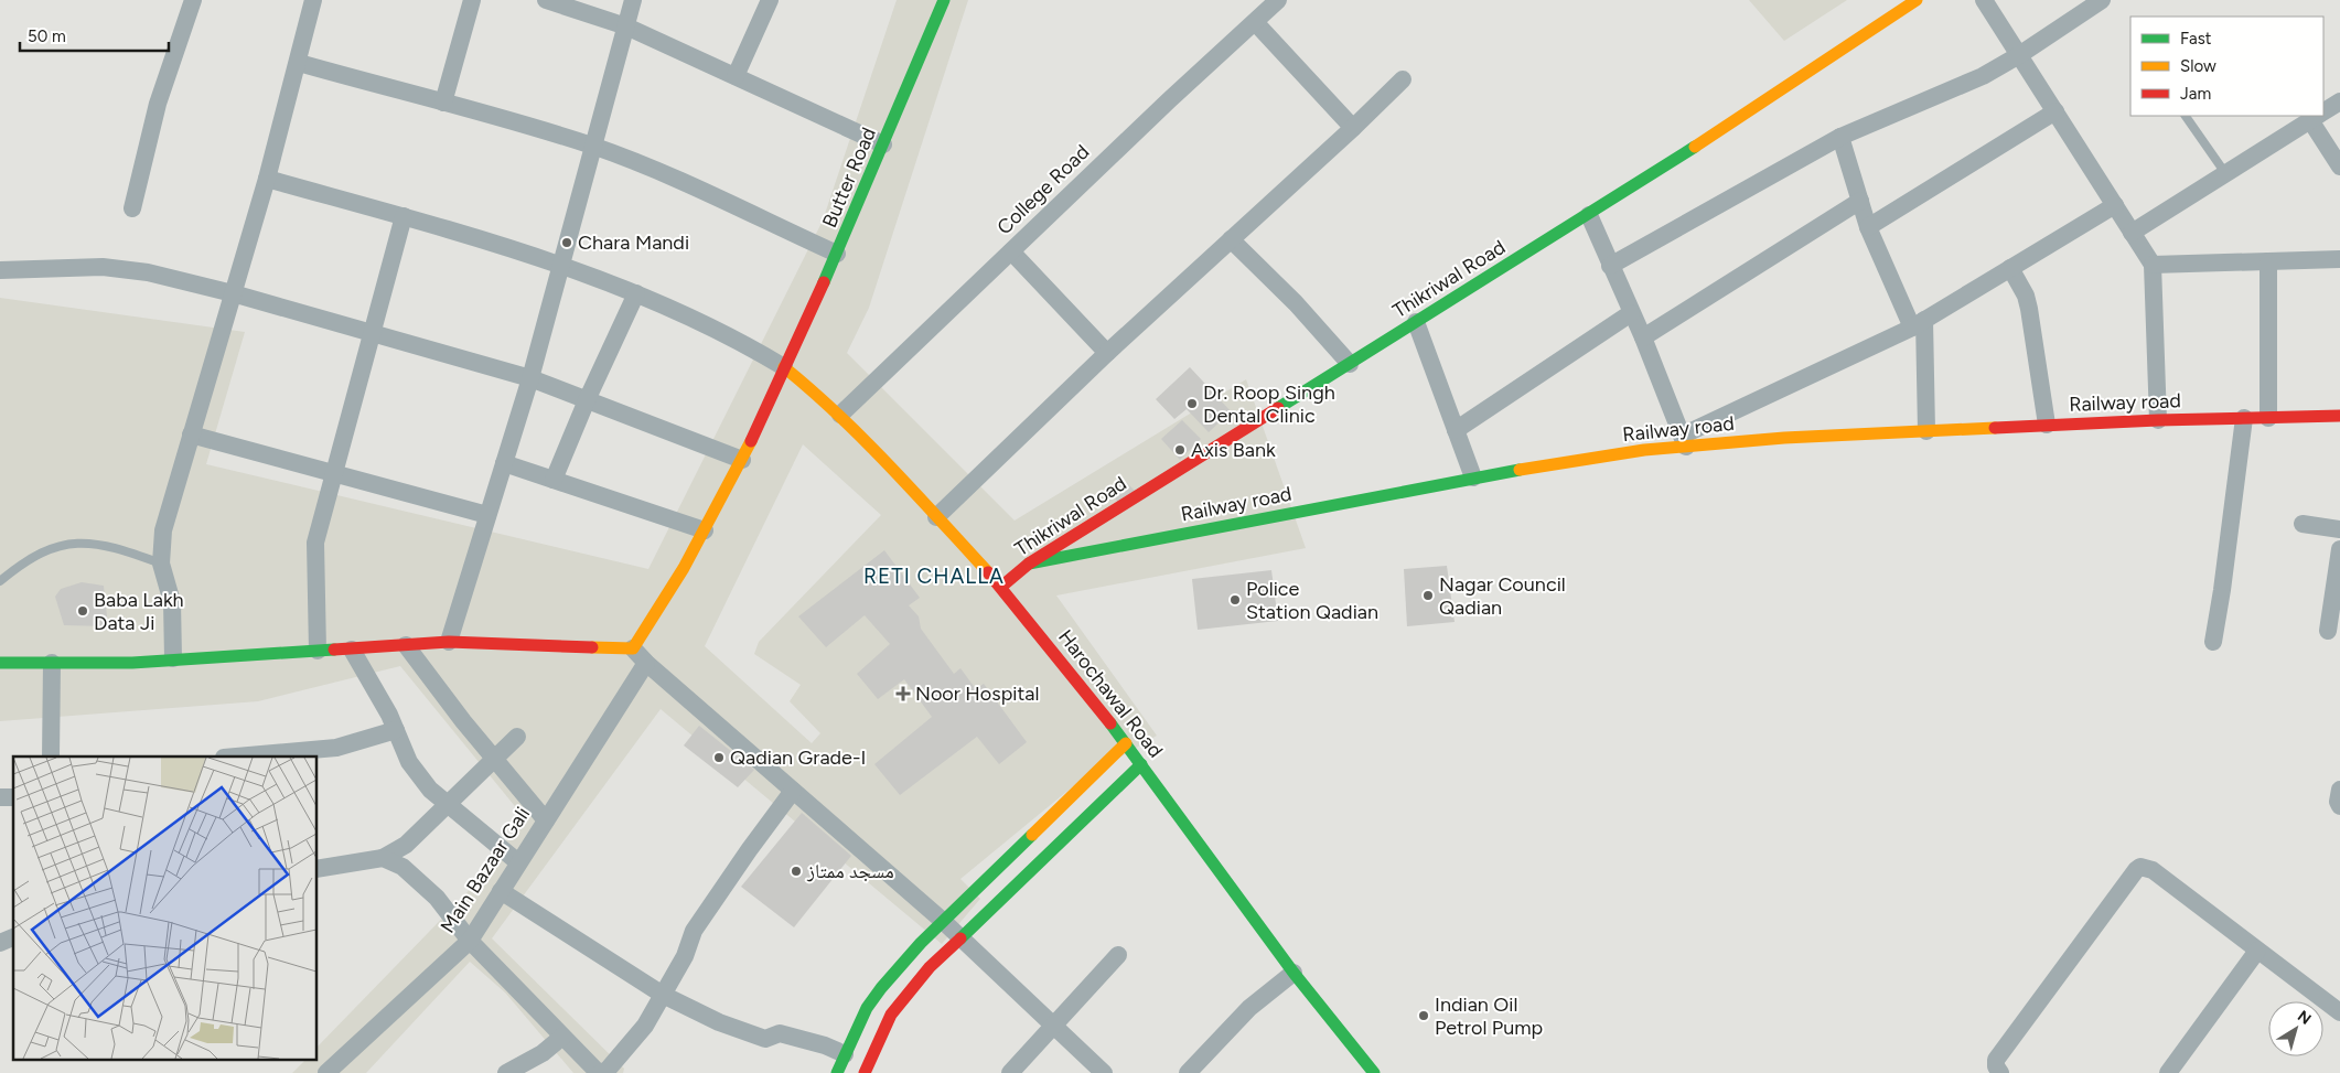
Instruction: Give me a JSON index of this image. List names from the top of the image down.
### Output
{
  "streets": {
    "main road": [
      "Butter Road",
      "Thikriwal Road",
      "Railway road",
      "Harochawal Road"
    ],
    "street": ["College Road", "Main Bazaar Gali"]
  },
  "crossings": [
    ["Butter Road", "Harochawal Road"],
    ["College Road", "Harochawal Road"],
    ["Thikriwal Road", "Railway road"],
    ["Thikriwal Road", "Harochawal Road"]
  ],
  "districts": ["RETI CHALLA"],
  "places": {
    "other": [
      "Chara Mandi",
      "Dr. Roop Singh Dental Clinic",
      "Axis Bank",
      "Nagar Council Qadian",
      "Police Station Qadian",
      "Baba Lakh Data Ji",
      "Qadian Grade-I",
      "مسجد ممتاز",
      "Indian Oil Petrol Pump"
    ],
    "health": ["Noor Hospital"]
  },
  "legend": ["Fast", "Slow", "Jam"],
  "scale_bar": "50 m",
  "north": "top right"
}
